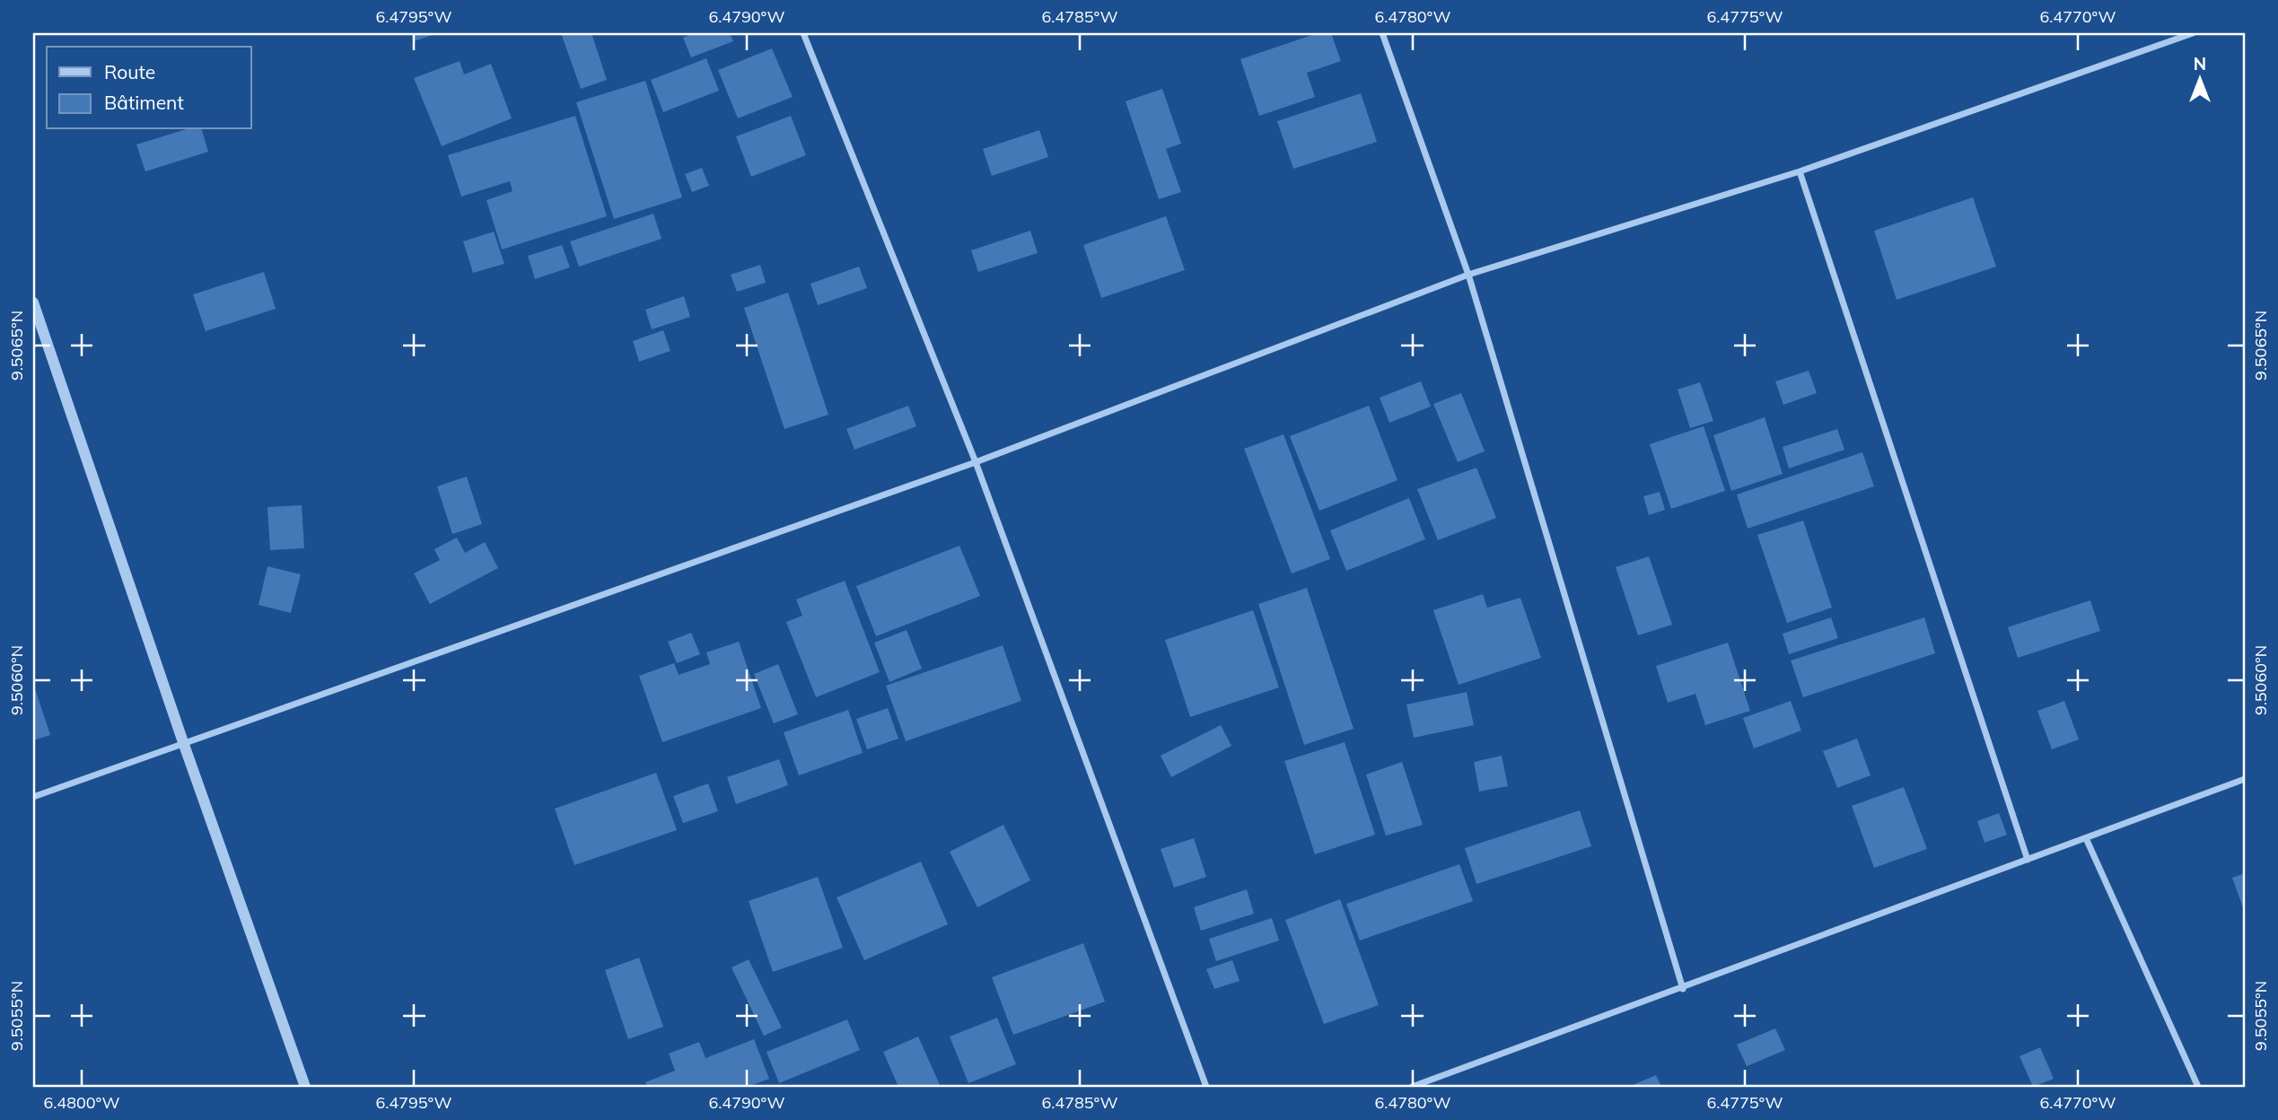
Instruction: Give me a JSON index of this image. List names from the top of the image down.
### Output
{
  "legend": ["Route", "Bâtiment"],
  "north": "top",
  "coordinates": [
    "6.4795°W",
    "6.4790°W",
    "6.4785°W",
    "6.4780°W",
    "6.4775°W",
    "6.4770°W",
    "9.5065°N",
    "9.5060°N",
    "9.5055°N",
    "6.4800°W"
  ]
}
